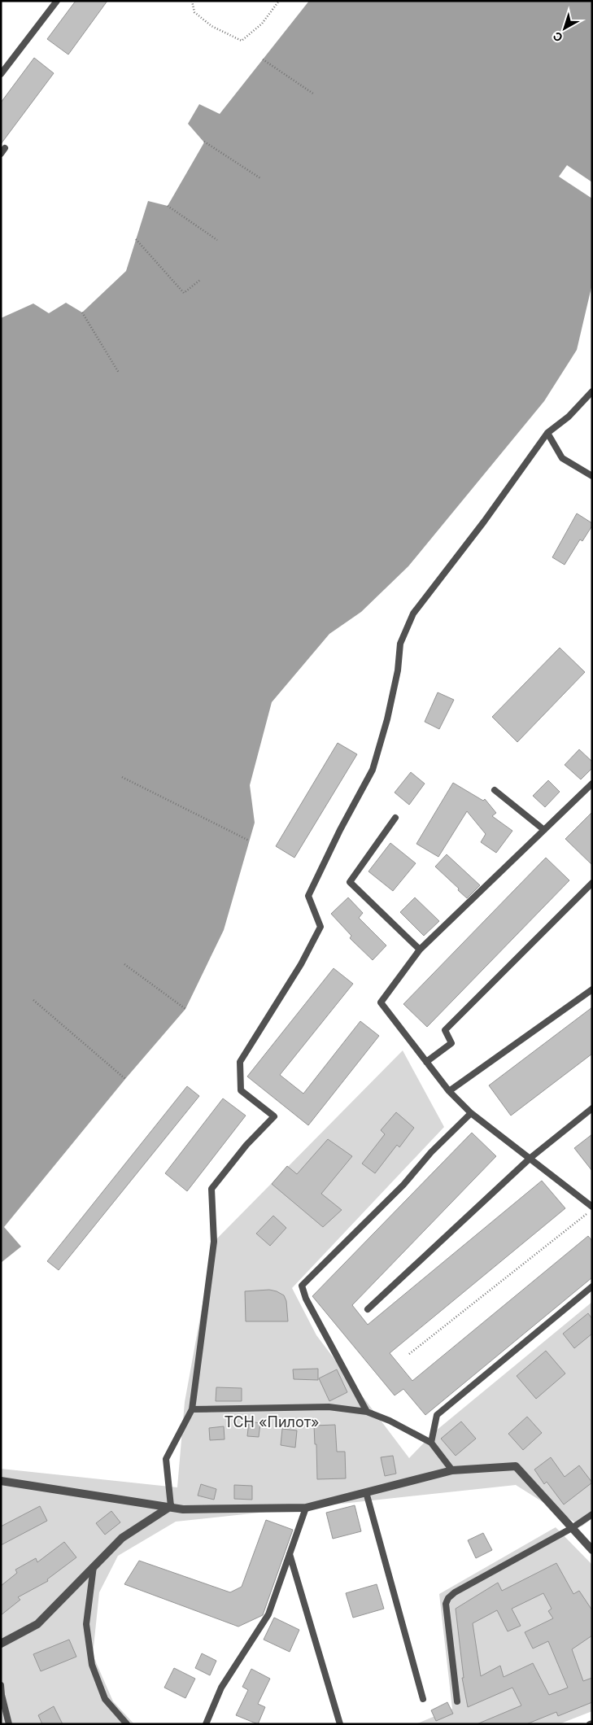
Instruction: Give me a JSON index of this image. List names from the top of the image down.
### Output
{
  "parks": ["ТСН «Пилот»"],
  "north": "bottom left"
}
